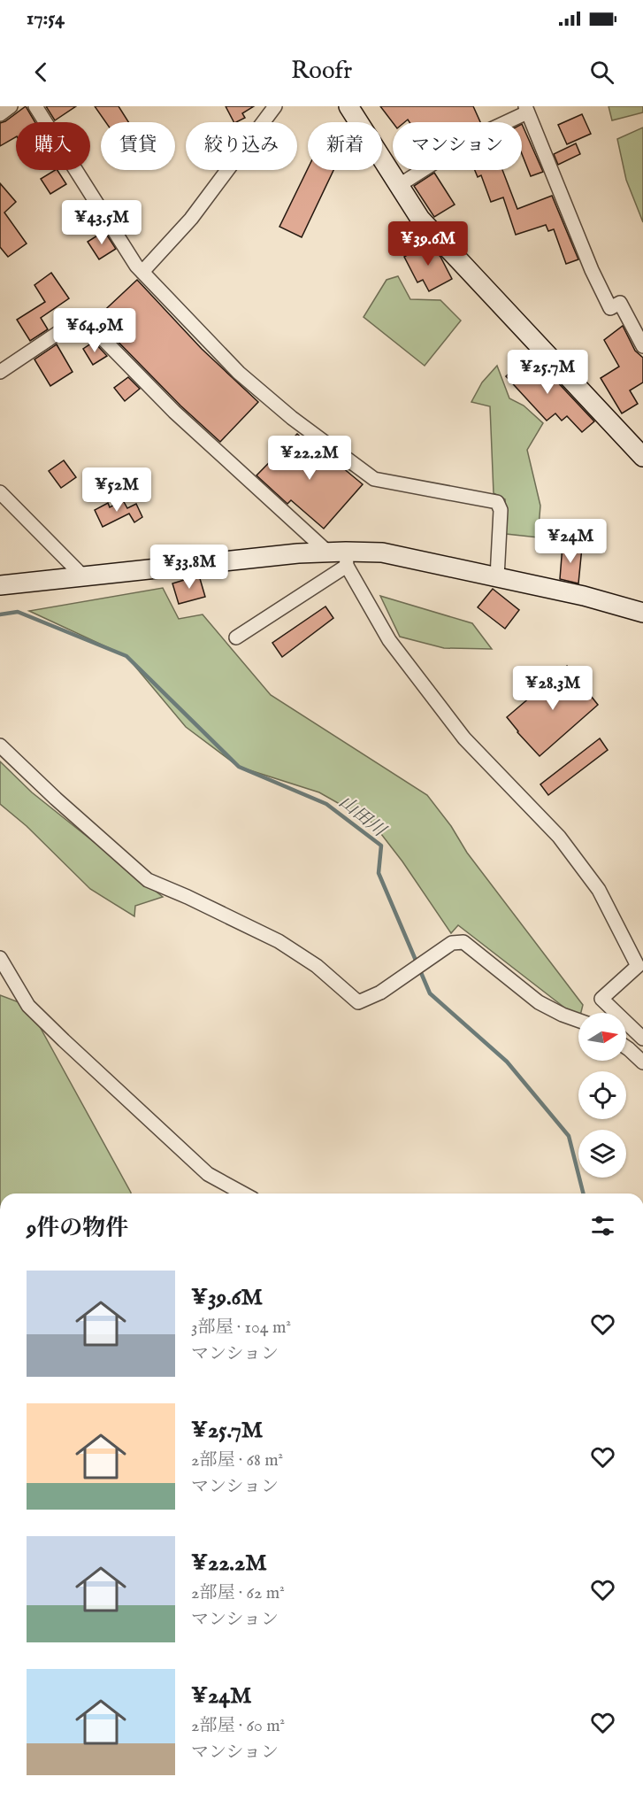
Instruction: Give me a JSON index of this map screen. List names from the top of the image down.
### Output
{
  "water": ["山田川"],
  "north": "right",
  "page": {
    "status": "17:54",
    "header": "Roofr",
    "chip": [
      "購入",
      "賃貸",
      "絞り込み",
      "新着",
      "マンション"
    ],
    "price": [
      "¥43.5M",
      "¥39.6M",
      "¥64.9M",
      "¥25.7M",
      "¥22.2M",
      "¥52M",
      "¥24M",
      "¥33.8M",
      "¥28.3M"
    ],
    "heading": "9件の物件",
    "list": [
      {
        "name": "¥39.6M",
        "note": "3部屋 · 104 m² · マンション"
      },
      {
        "name": "¥25.7M",
        "note": "2部屋 · 68 m² · マンション"
      },
      {
        "name": "¥22.2M",
        "note": "2部屋 · 62 m² · マンション"
      },
      {
        "name": "¥24M",
        "note": "2部屋 · 60 m² · マンション"
      }
    ]
  }
}
